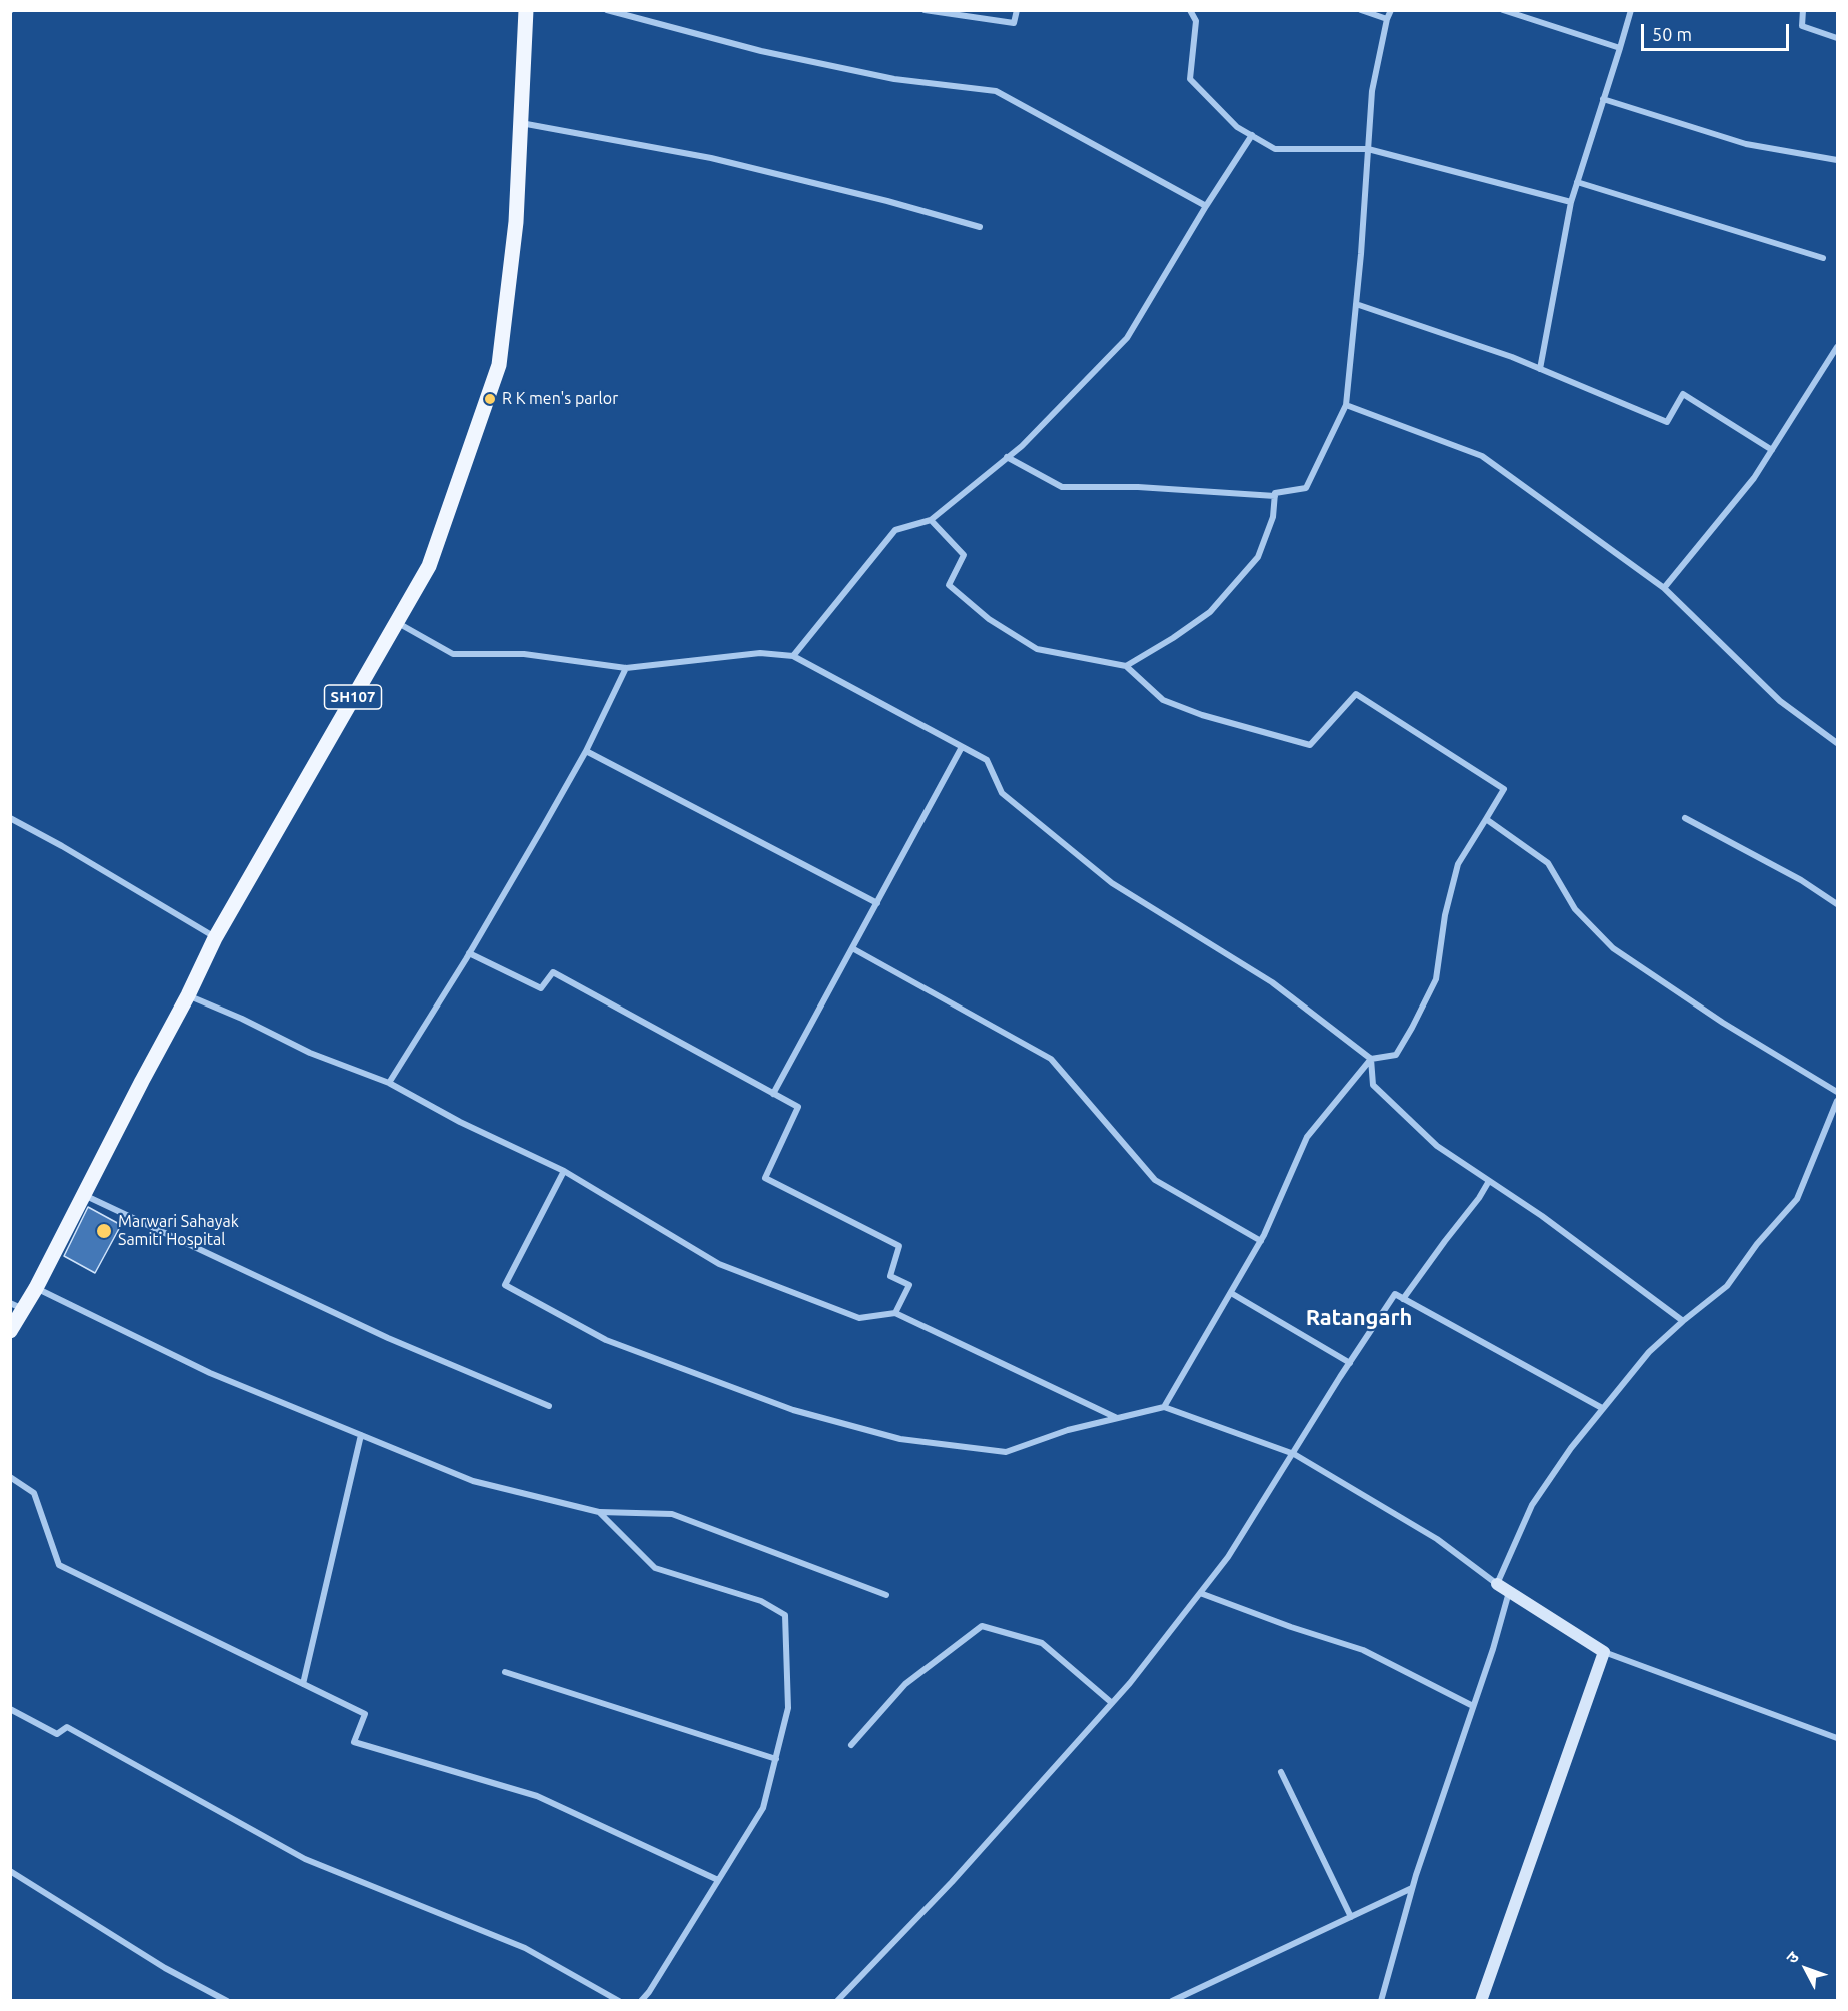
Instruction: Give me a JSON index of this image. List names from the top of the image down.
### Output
{
  "streets": {
    "main road": ["SH107"]
  },
  "districts": ["Ratangarh"],
  "places": ["R K men's parlor", "Marwari Sahayak Samiti Hospital"],
  "scale_bar": "50 m",
  "north": "top left"
}
